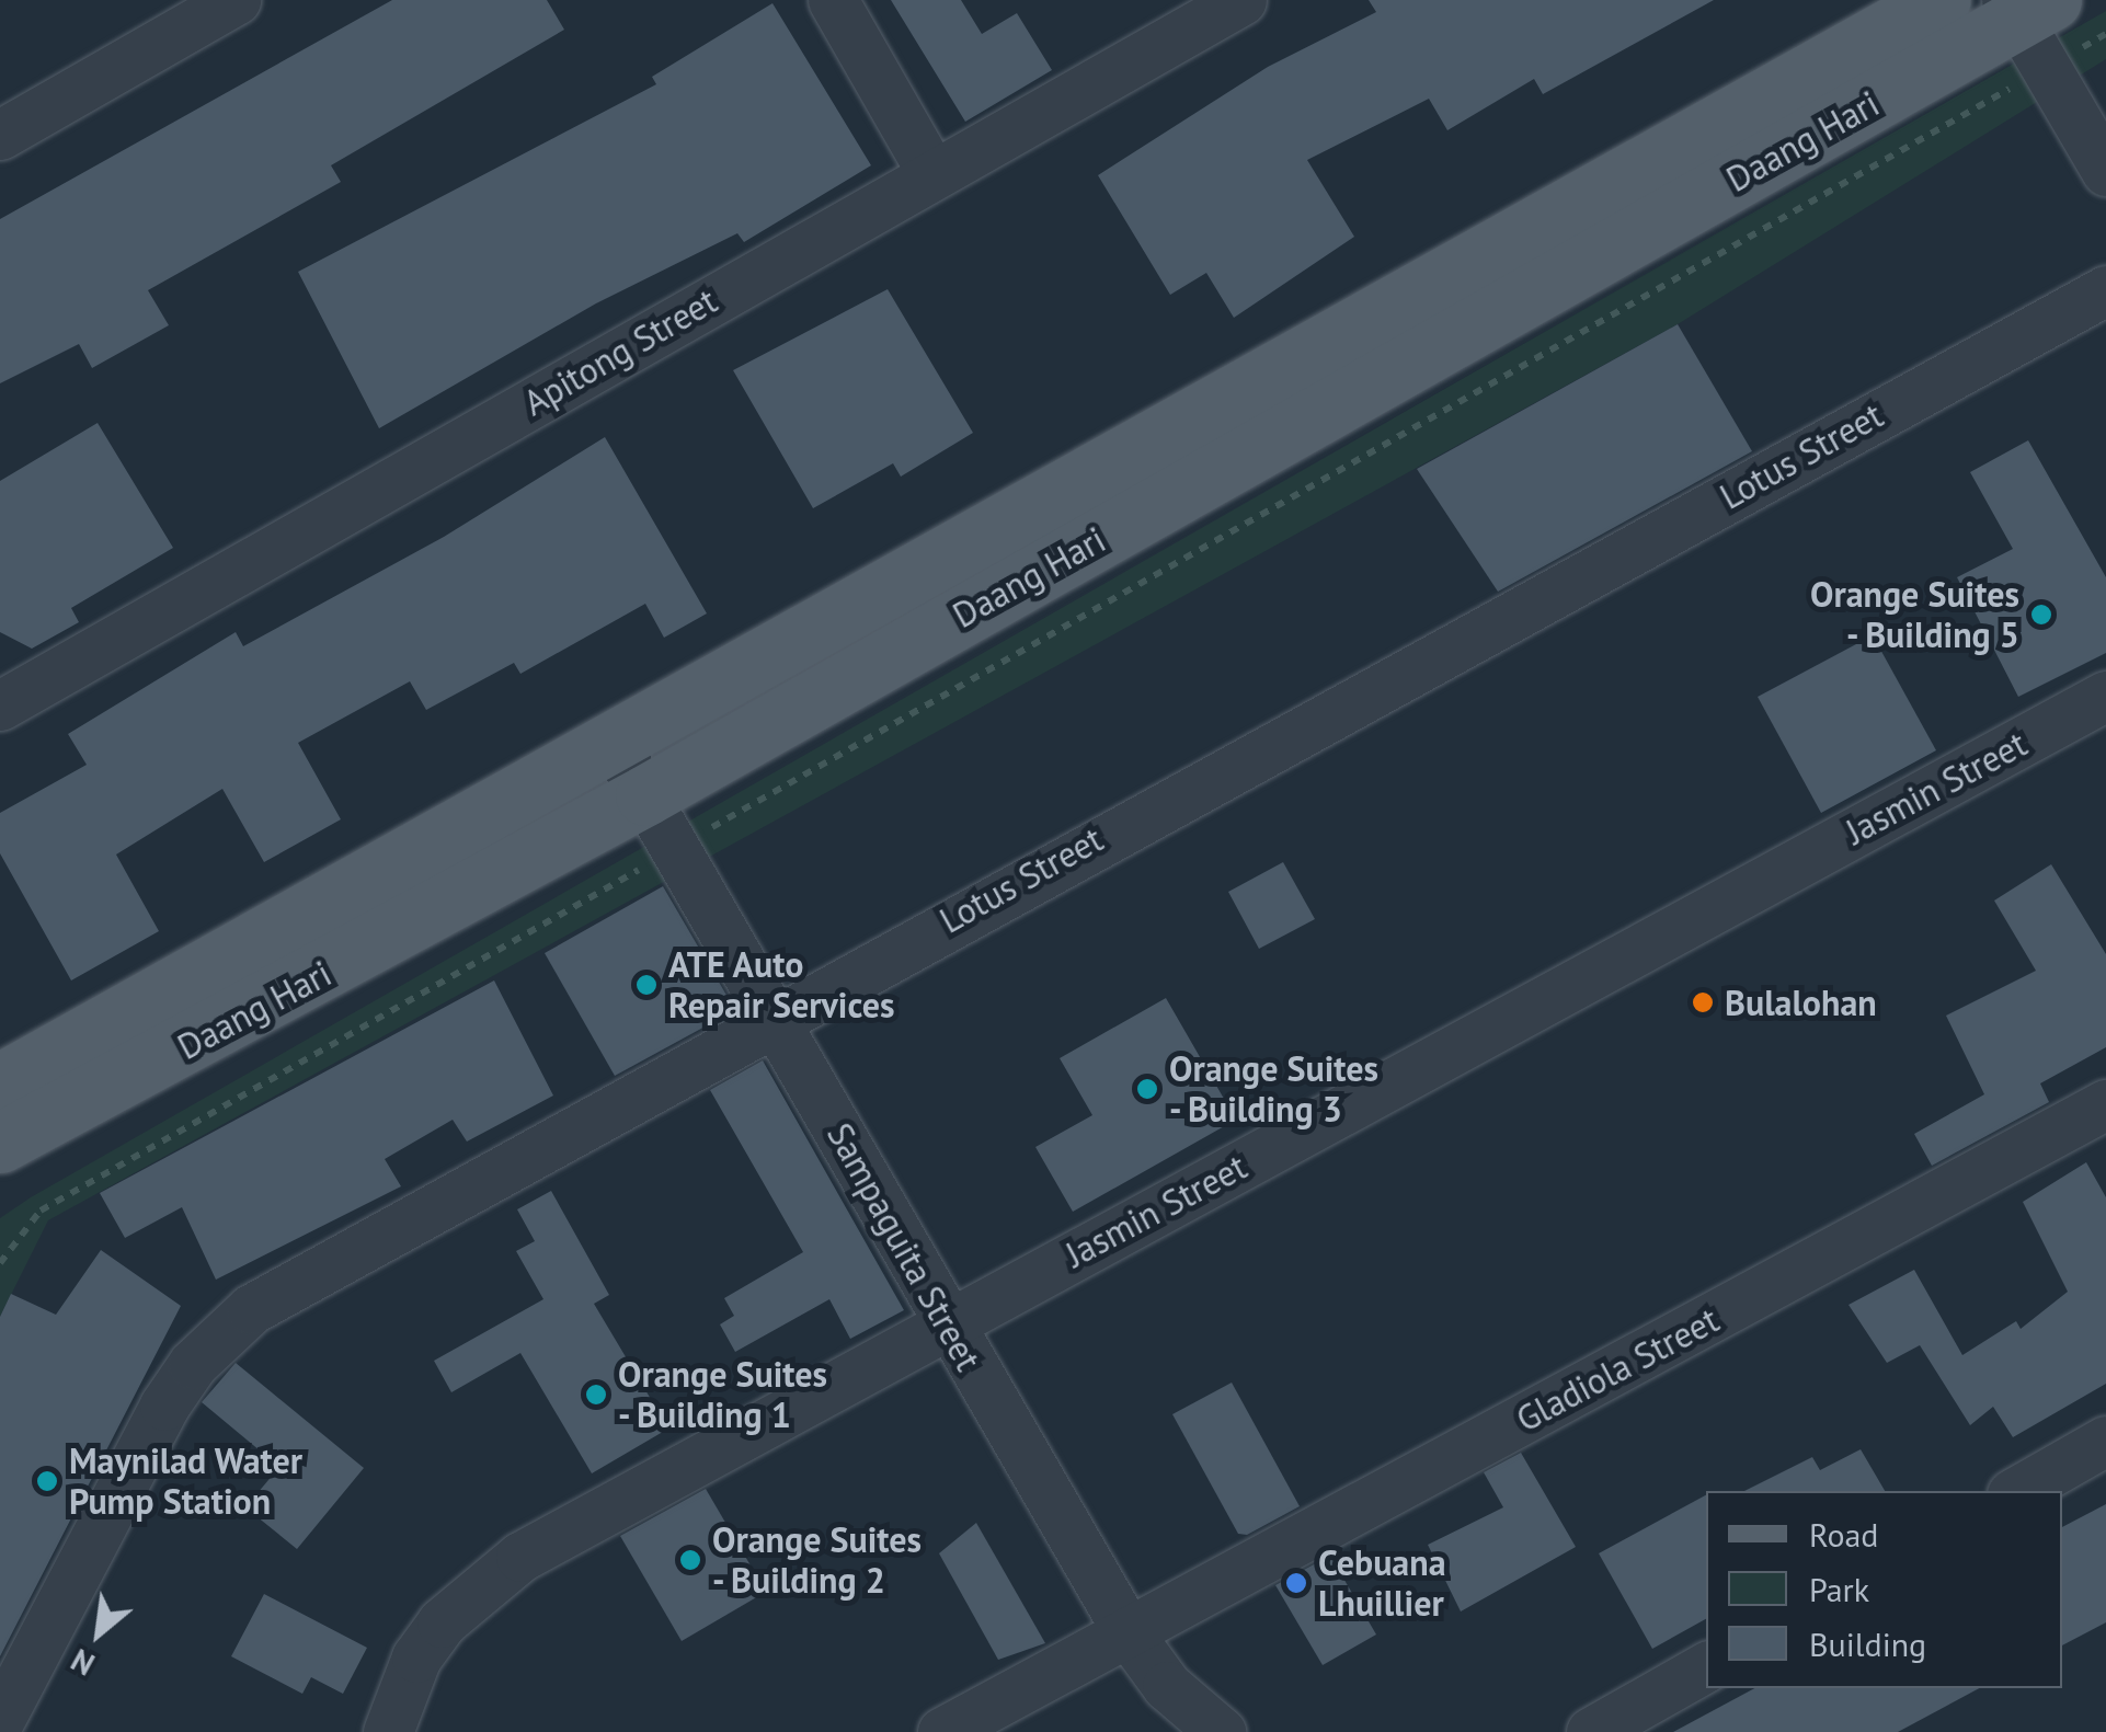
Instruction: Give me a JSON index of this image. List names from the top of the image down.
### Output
{
  "streets": {
    "main road": ["Daang Hari"],
    "street": [
      "Apitong Street",
      "Lotus Street",
      "Jasmin Street",
      "Sampaguita Street",
      "Gladiola Street"
    ]
  },
  "crossings": [
    ["Daang Hari", "Sampaguita Street"],
    ["Lotus Street", "Sampaguita Street"],
    ["Jasmin Street", "Sampaguita Street"],
    ["Sampaguita Street", "Gladiola Street"]
  ],
  "places": [
    "Orange Suites - Building 5",
    "ATE Auto Repair Services",
    "Bulalohan",
    "Orange Suites - Building 3",
    "Orange Suites - Building 1",
    "Maynilad Water Pump Station",
    "Orange Suites - Building 2",
    "Cebuana Lhuillier"
  ],
  "legend": ["Road", "Park", "Building"],
  "north": "bottom left"
}
